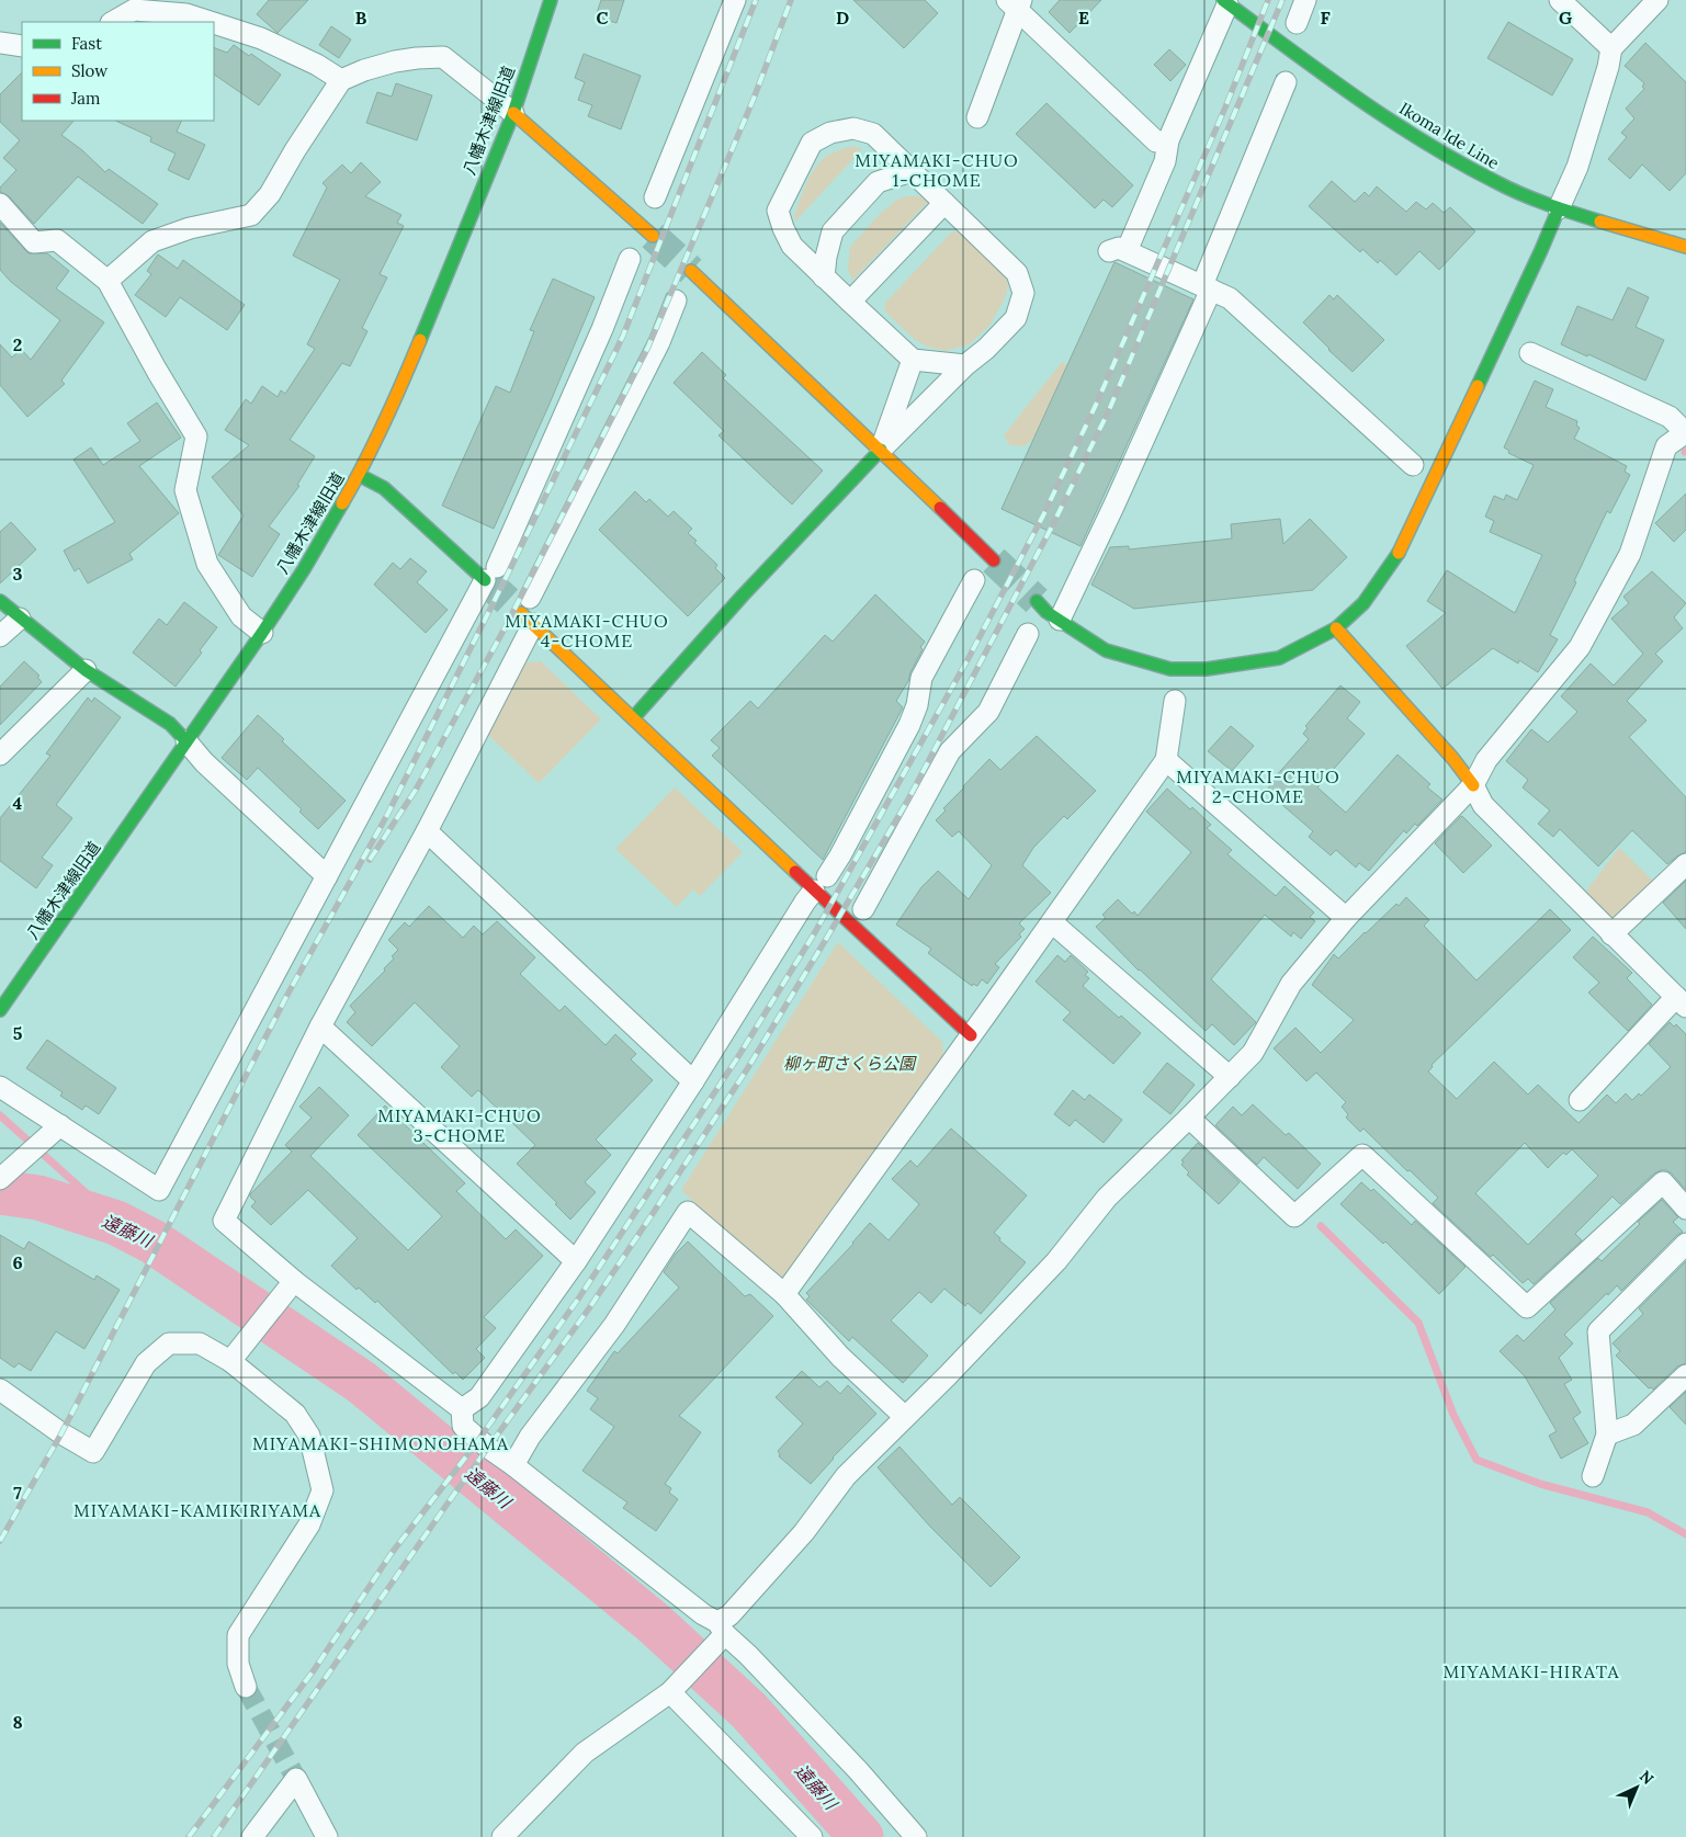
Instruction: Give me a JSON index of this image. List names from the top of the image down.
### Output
{
  "streets": {
    "street": ["八幡木津線旧道", "Ikoma Ide Line"]
  },
  "districts": [
    "MIYAMAKI-CHUO 1-CHOME",
    "MIYAMAKI-CHUO 4-CHOME",
    "MIYAMAKI-CHUO 2-CHOME",
    "MIYAMAKI-CHUO 3-CHOME",
    "MIYAMAKI-SHIMONOHAMA",
    "MIYAMAKI-KAMIKIRIYAMA",
    "MIYAMAKI-HIRATA"
  ],
  "water": ["遠藤川"],
  "parks": ["柳ヶ町さくら公園"],
  "legend": ["Fast", "Slow", "Jam"],
  "north": "top right",
  "grid": {
    "columns": [
      "B",
      "C",
      "D",
      "E",
      "F",
      "G"
    ],
    "rows": [
      "2",
      "3",
      "4",
      "5",
      "6",
      "7",
      "8"
    ]
  }
}
